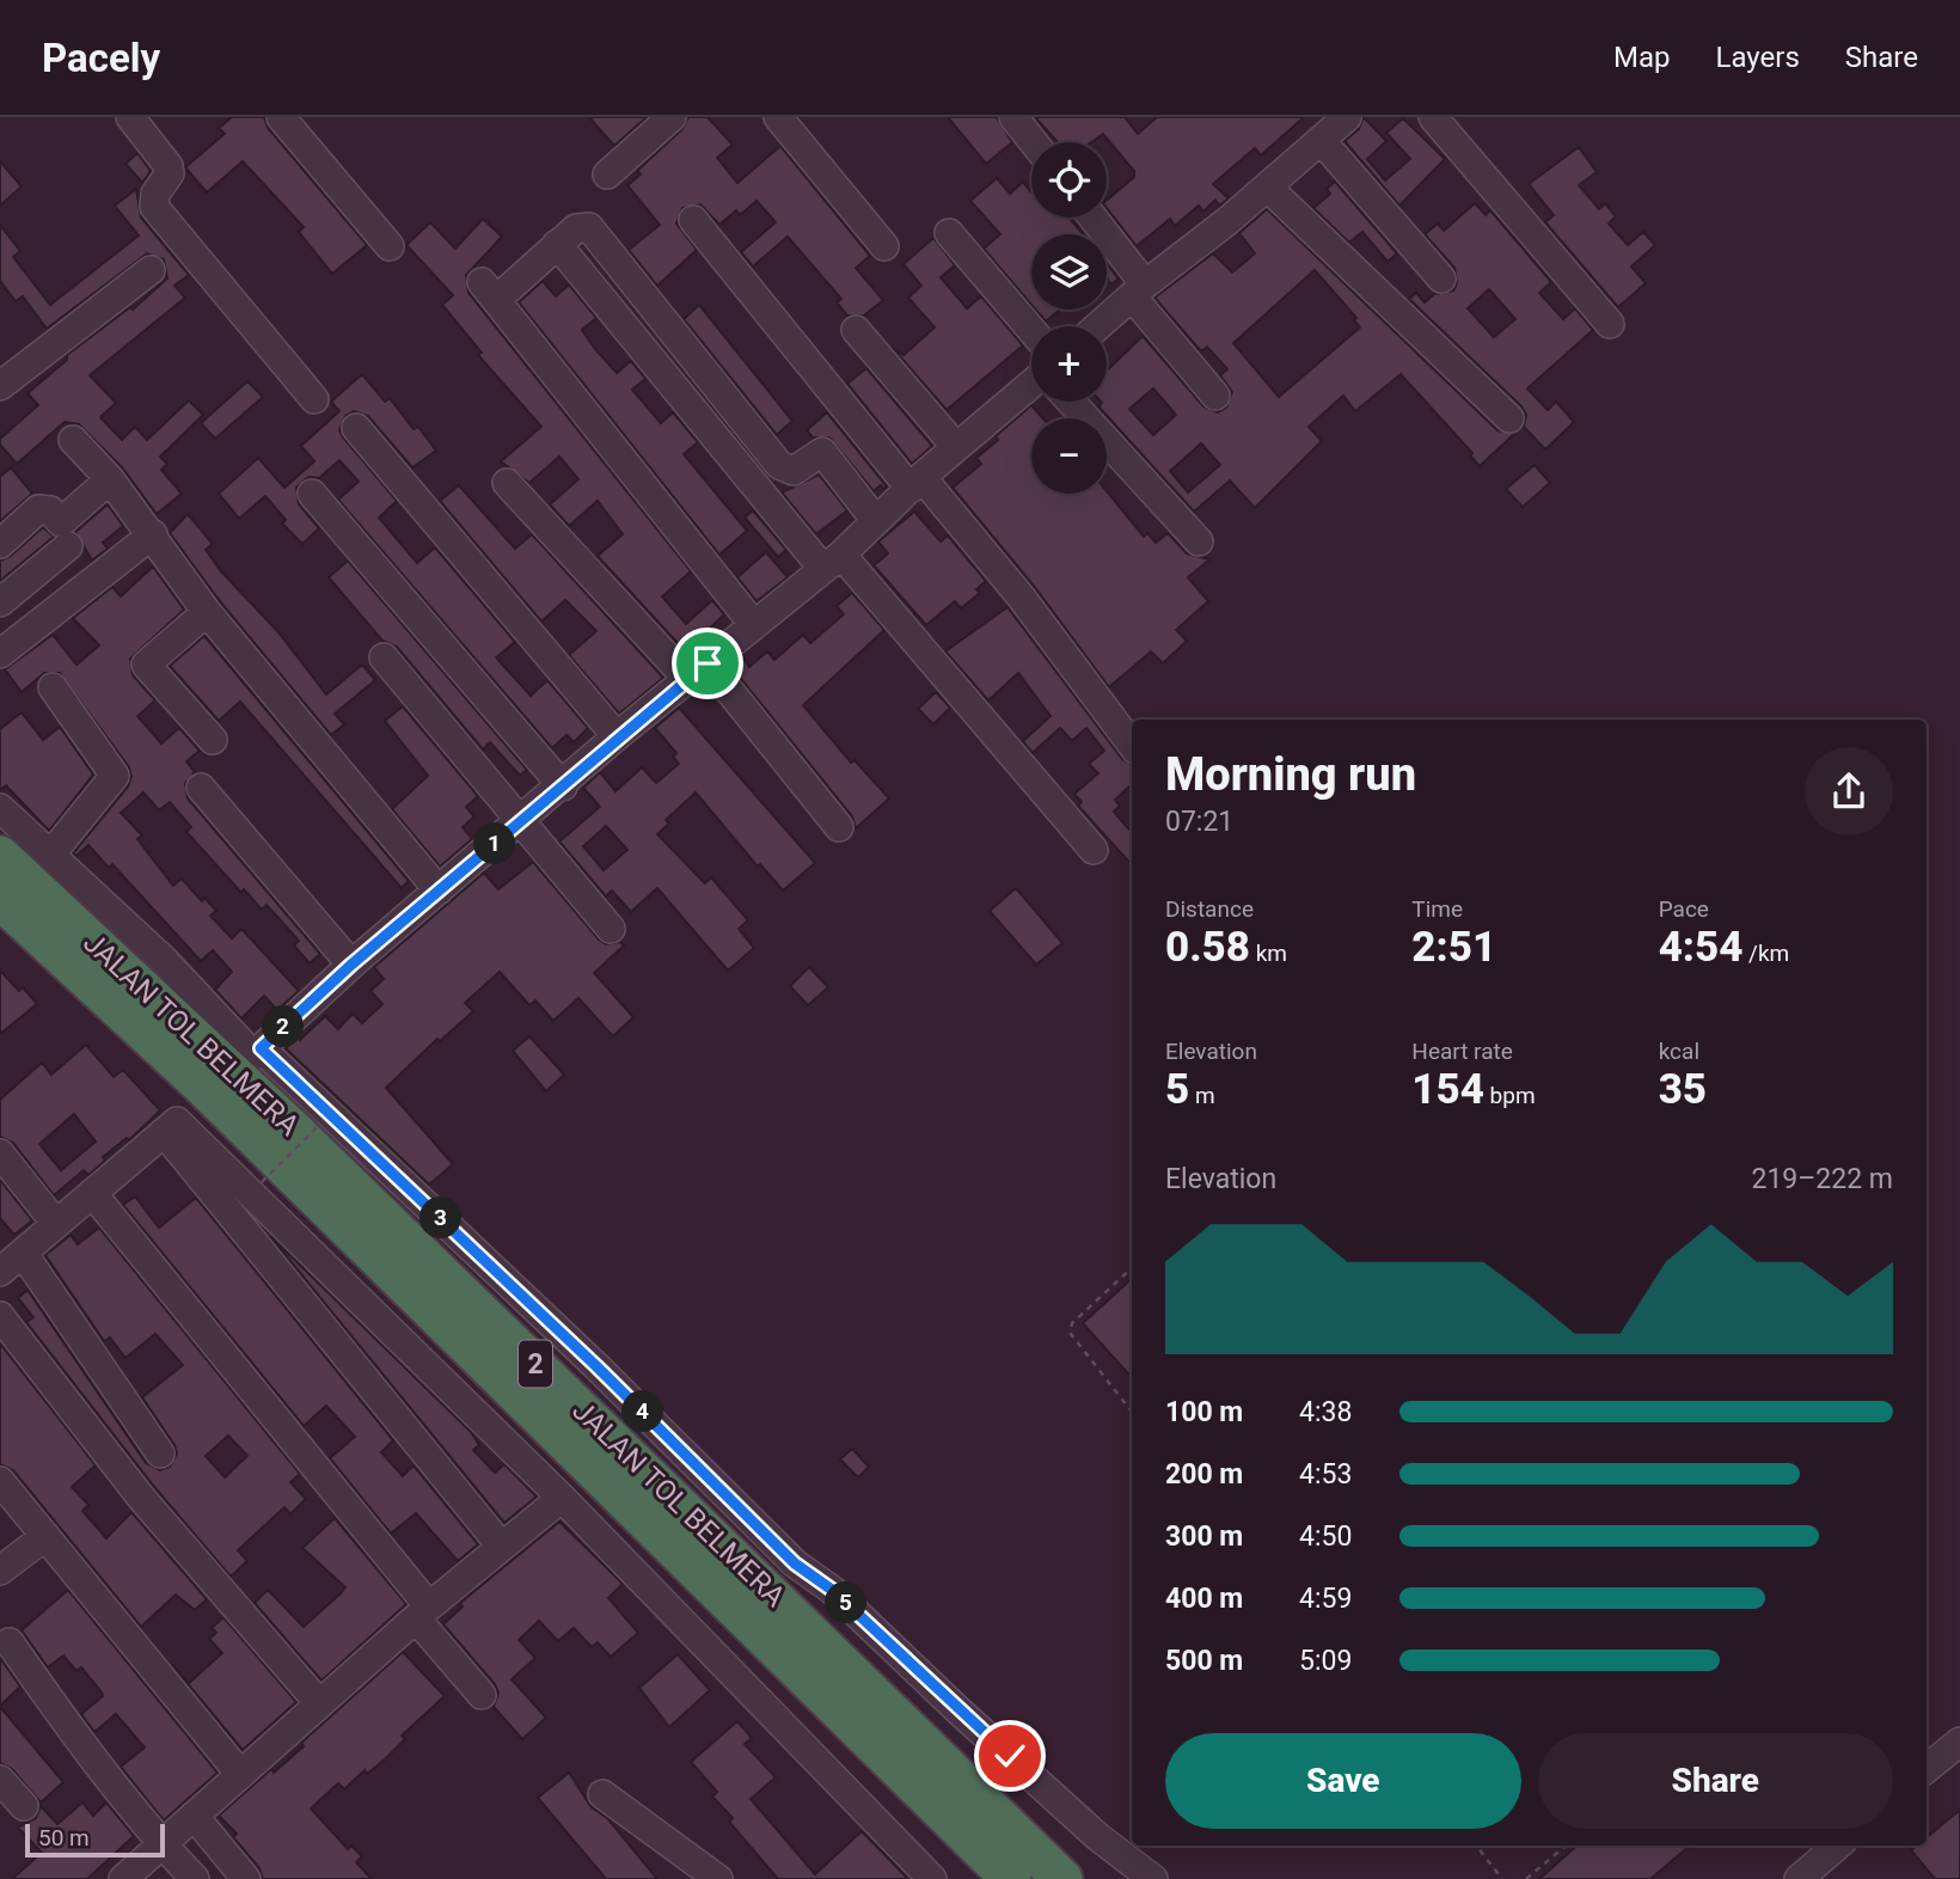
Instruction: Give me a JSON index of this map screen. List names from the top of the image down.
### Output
{
  "streets": {
    "highway": ["JALAN TOL BELMERA", "2"]
  },
  "scale_bar": "50 m",
  "page": {
    "header": "Pacely",
    "nav": ["Map", "Layers", "Share"],
    "map_buttons": ["+", "−"],
    "heading": ["Morning run", "07:21"],
    "pins": [
      "1",
      "2",
      "3",
      "4",
      "5"
    ],
    "stats": [
      ["Distance", "0.58 km"],
      ["Time", "2:51"],
      ["Pace", "4:54 /km"],
      ["Elevation", "5 m"],
      ["Heart rate", "154 bpm"],
      ["kcal", "35"]
    ],
    "chart": ["Elevation", "219–222 m"],
    "list": [
      {
        "name": "100 m",
        "note": "4:38"
      },
      {
        "name": "200 m",
        "note": "4:53"
      },
      {
        "name": "300 m",
        "note": "4:50"
      },
      {
        "name": "400 m",
        "note": "4:59"
      },
      {
        "name": "500 m",
        "note": "5:09"
      }
    ],
    "buttons": ["Save", "Share"],
    "scale": "50 m"
  }
}
